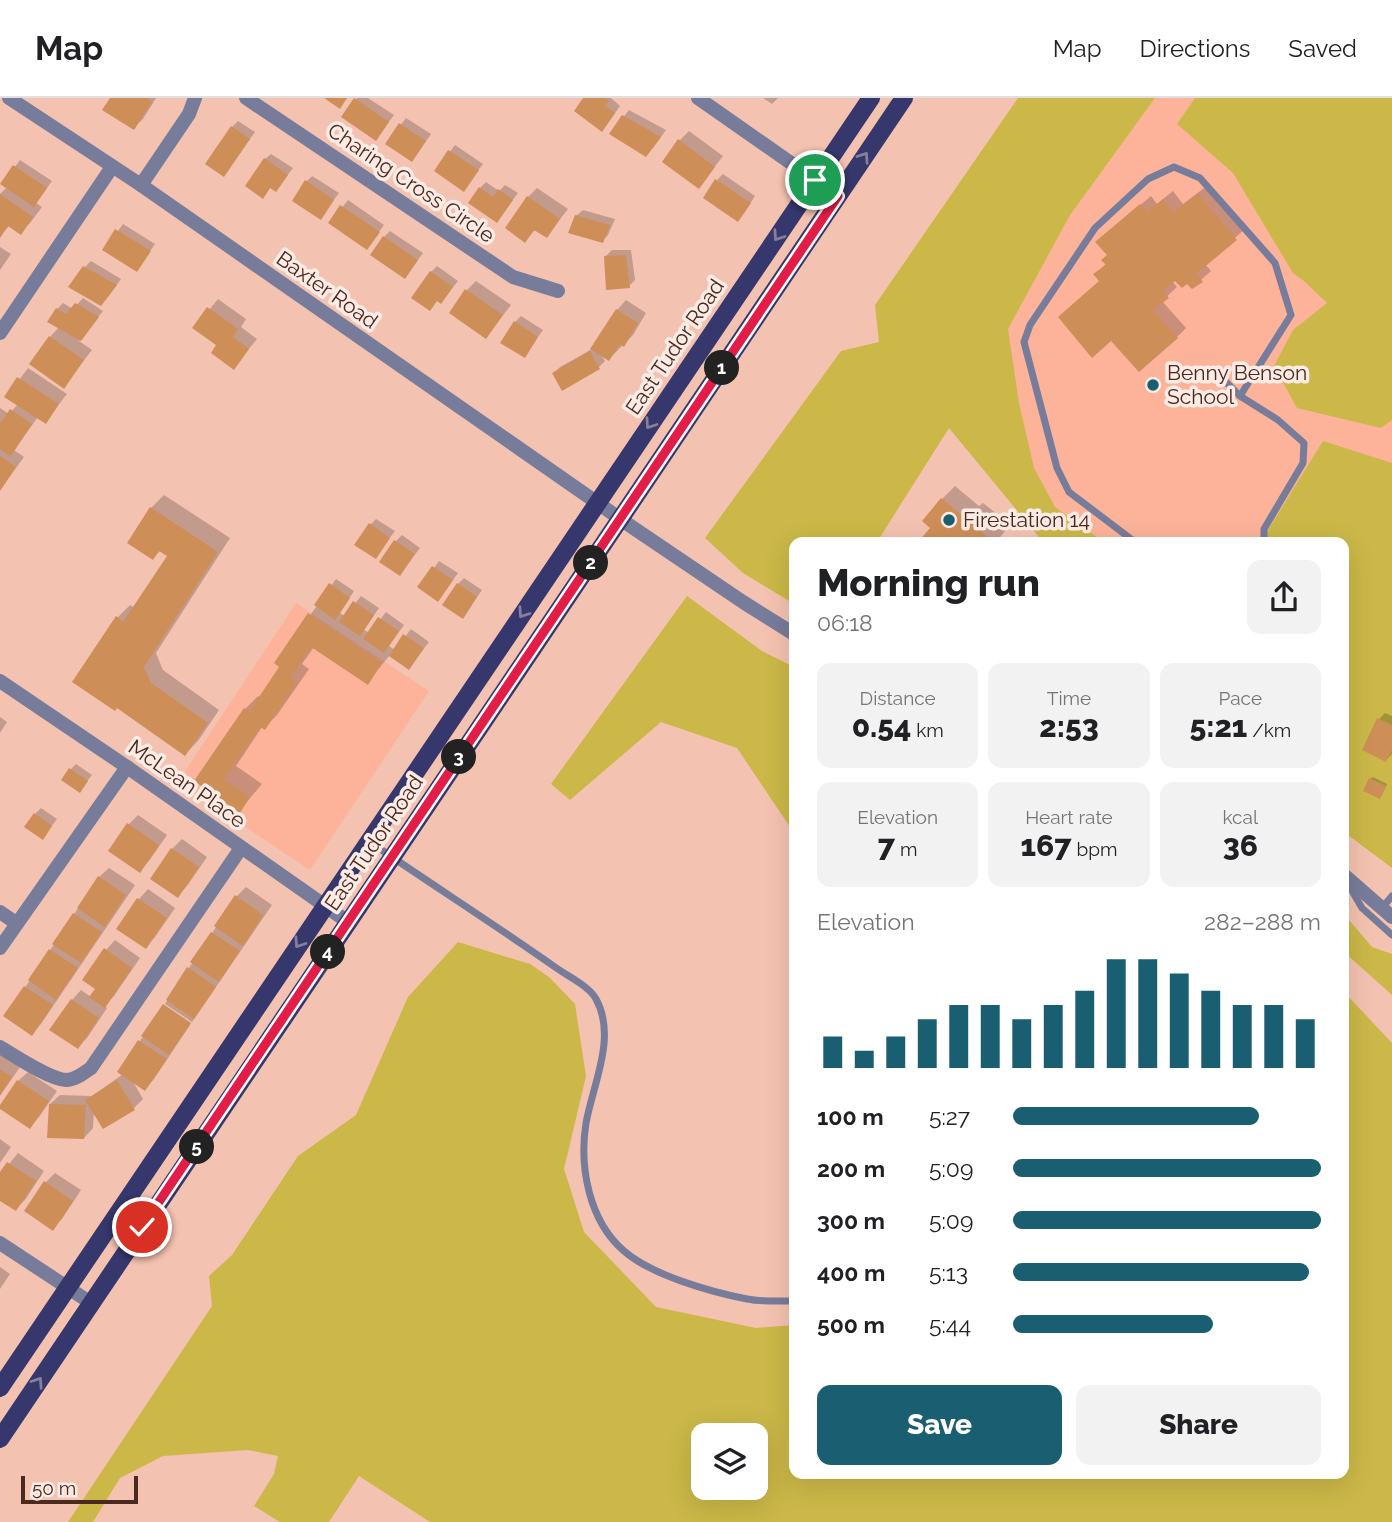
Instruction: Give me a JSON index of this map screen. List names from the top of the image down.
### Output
{
  "streets": {
    "main road": ["East Tudor Road"],
    "street": ["Charing Cross Circle", "Baxter Road", "McLean Place"]
  },
  "crossings": [
    ["Baxter Road", "East Tudor Road"],
    ["East Tudor Road", "McLean Place"]
  ],
  "places": ["Benny Benson School", "Firestation 14"],
  "scale_bar": "50 m",
  "page": {
    "header": "Map",
    "nav": ["Map", "Directions", "Saved"],
    "pins": [
      "1",
      "2",
      "3",
      "4",
      "5"
    ],
    "heading": ["Morning run", "06:18"],
    "stats": [
      ["Distance", "0.54 km"],
      ["Time", "2:53"],
      ["Pace", "5:21 /km"],
      ["Elevation", "7 m"],
      ["Heart rate", "167 bpm"],
      ["kcal", "36"]
    ],
    "chart": ["Elevation", "282–288 m"],
    "list": [
      {
        "name": "100 m",
        "note": "5:27"
      },
      {
        "name": "200 m",
        "note": "5:09"
      },
      {
        "name": "300 m",
        "note": "5:09"
      },
      {
        "name": "400 m",
        "note": "5:13"
      },
      {
        "name": "500 m",
        "note": "5:44"
      }
    ],
    "buttons": ["Save", "Share"],
    "scale": "50 m"
  }
}
